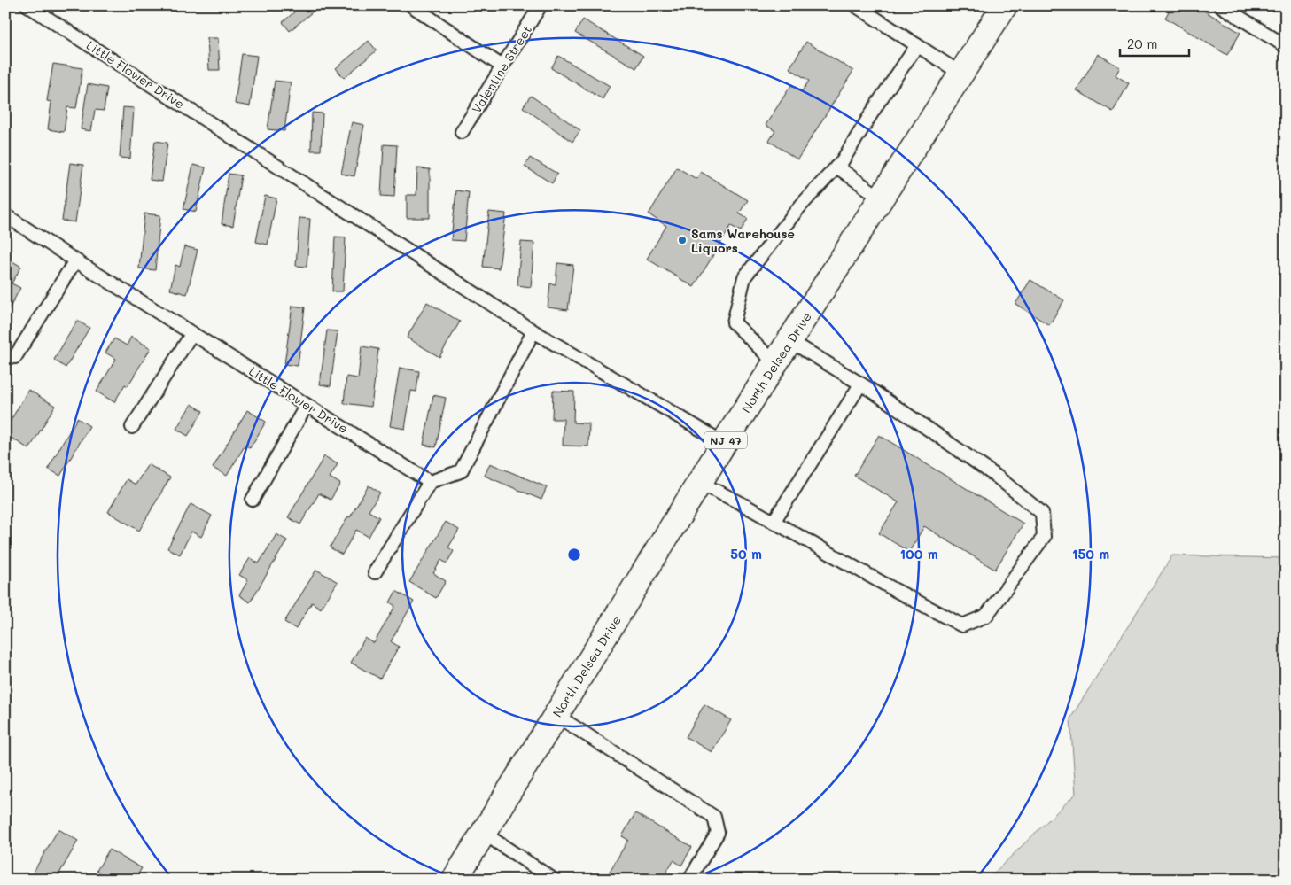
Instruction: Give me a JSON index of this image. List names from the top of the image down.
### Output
{
  "streets": {
    "main road": ["North Delsea Drive", "NJ 47"],
    "lane": ["Valentine Street", "Little Flower Drive"]
  },
  "crossings": [
    ["Little Flower Drive", "North Delsea Drive"]
  ],
  "places": ["Sams Warehouse Liquors"],
  "scale_bar": "20 m",
  "rings": ["50 m", "100 m", "150 m"]
}
